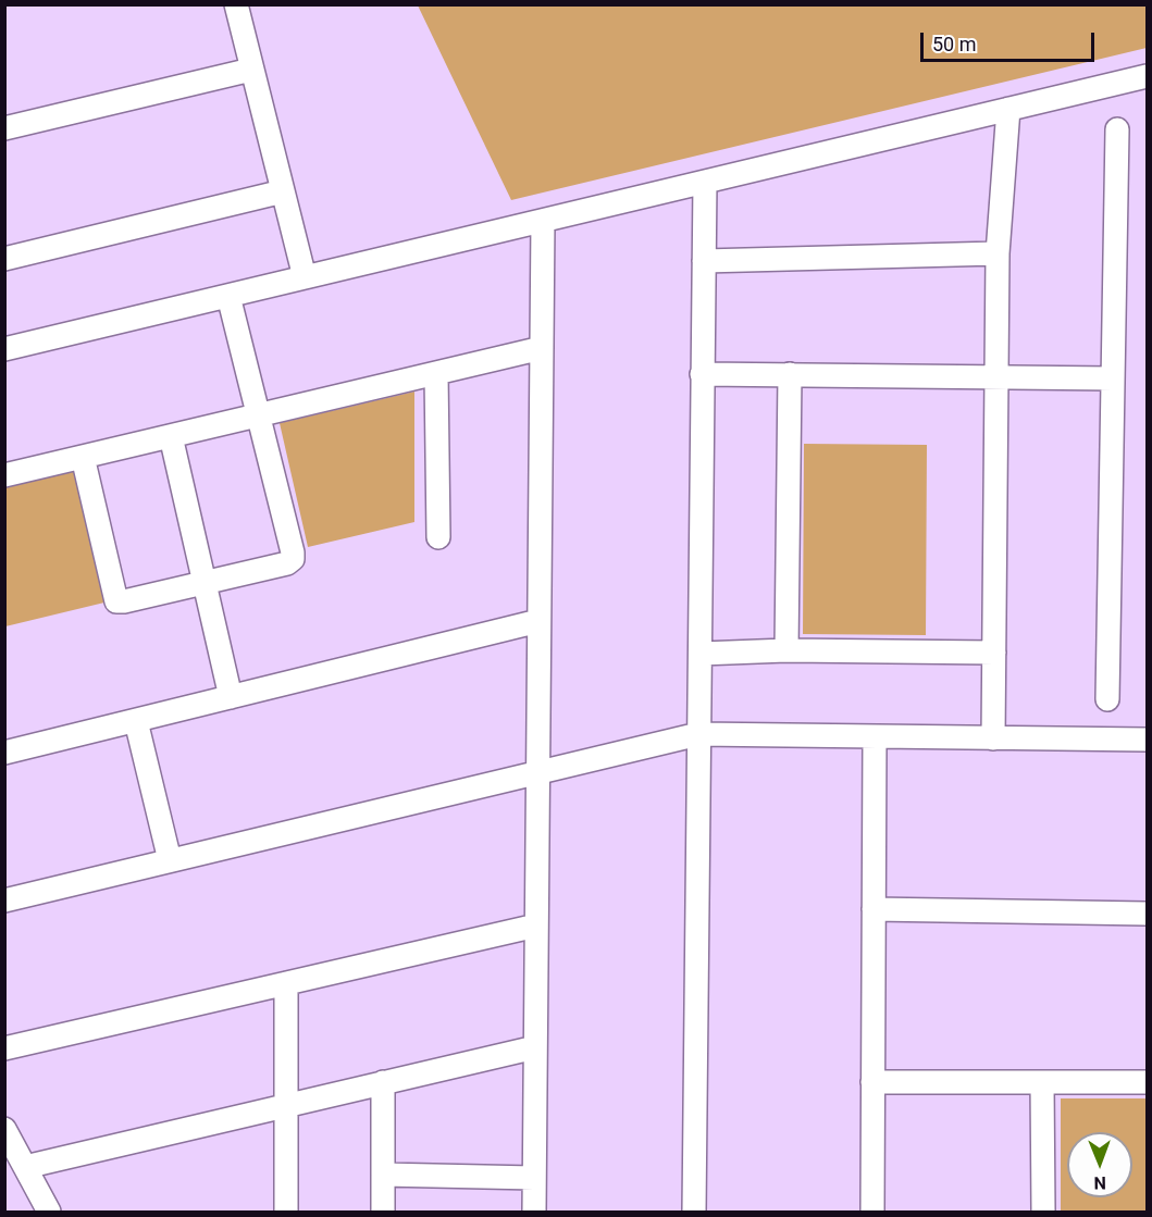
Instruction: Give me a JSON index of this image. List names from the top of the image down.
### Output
{
  "scale_bar": "50 m",
  "north": "bottom"
}
